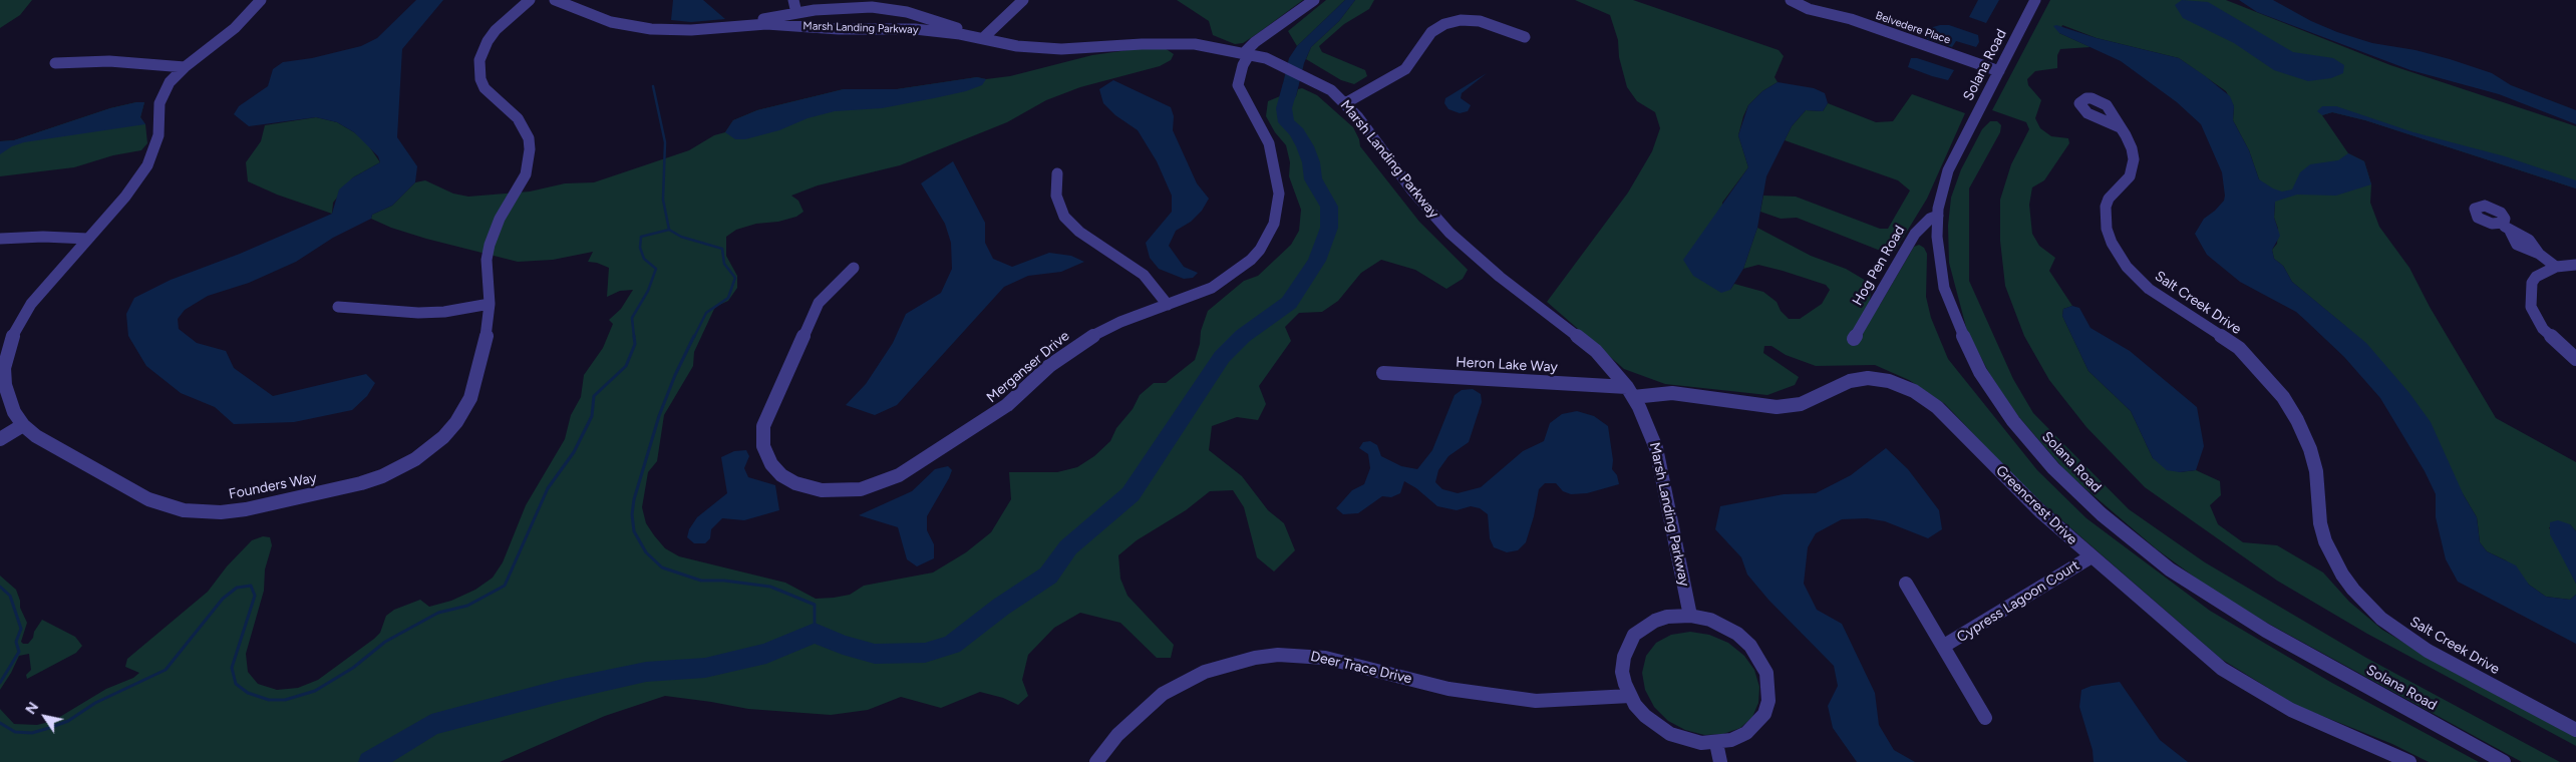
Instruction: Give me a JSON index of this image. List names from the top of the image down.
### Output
{
  "streets": {
    "street": [
      "Marsh Landing Parkway",
      "Belvedere Place",
      "Solana Road",
      "Hog Pen Road",
      "Salt Creek Drive",
      "Heron Lake Way",
      "Merganser Drive",
      "Founders Way",
      "Greencrest Drive",
      "Cypress Lagoon Court",
      "Deer Trace Drive"
    ]
  },
  "crossings": [
    ["Marsh Landing Parkway", "Heron Lake Way"],
    ["Marsh Landing Parkway", "Merganser Drive"],
    ["Marsh Landing Parkway", "Greencrest Drive"],
    ["Marsh Landing Parkway", "Deer Trace Drive"],
    ["Belvedere Place", "Solana Road"],
    ["Solana Road", "Hog Pen Road"],
    ["Heron Lake Way", "Greencrest Drive"],
    ["Greencrest Drive", "Cypress Lagoon Court"]
  ],
  "north": "top left"
}
